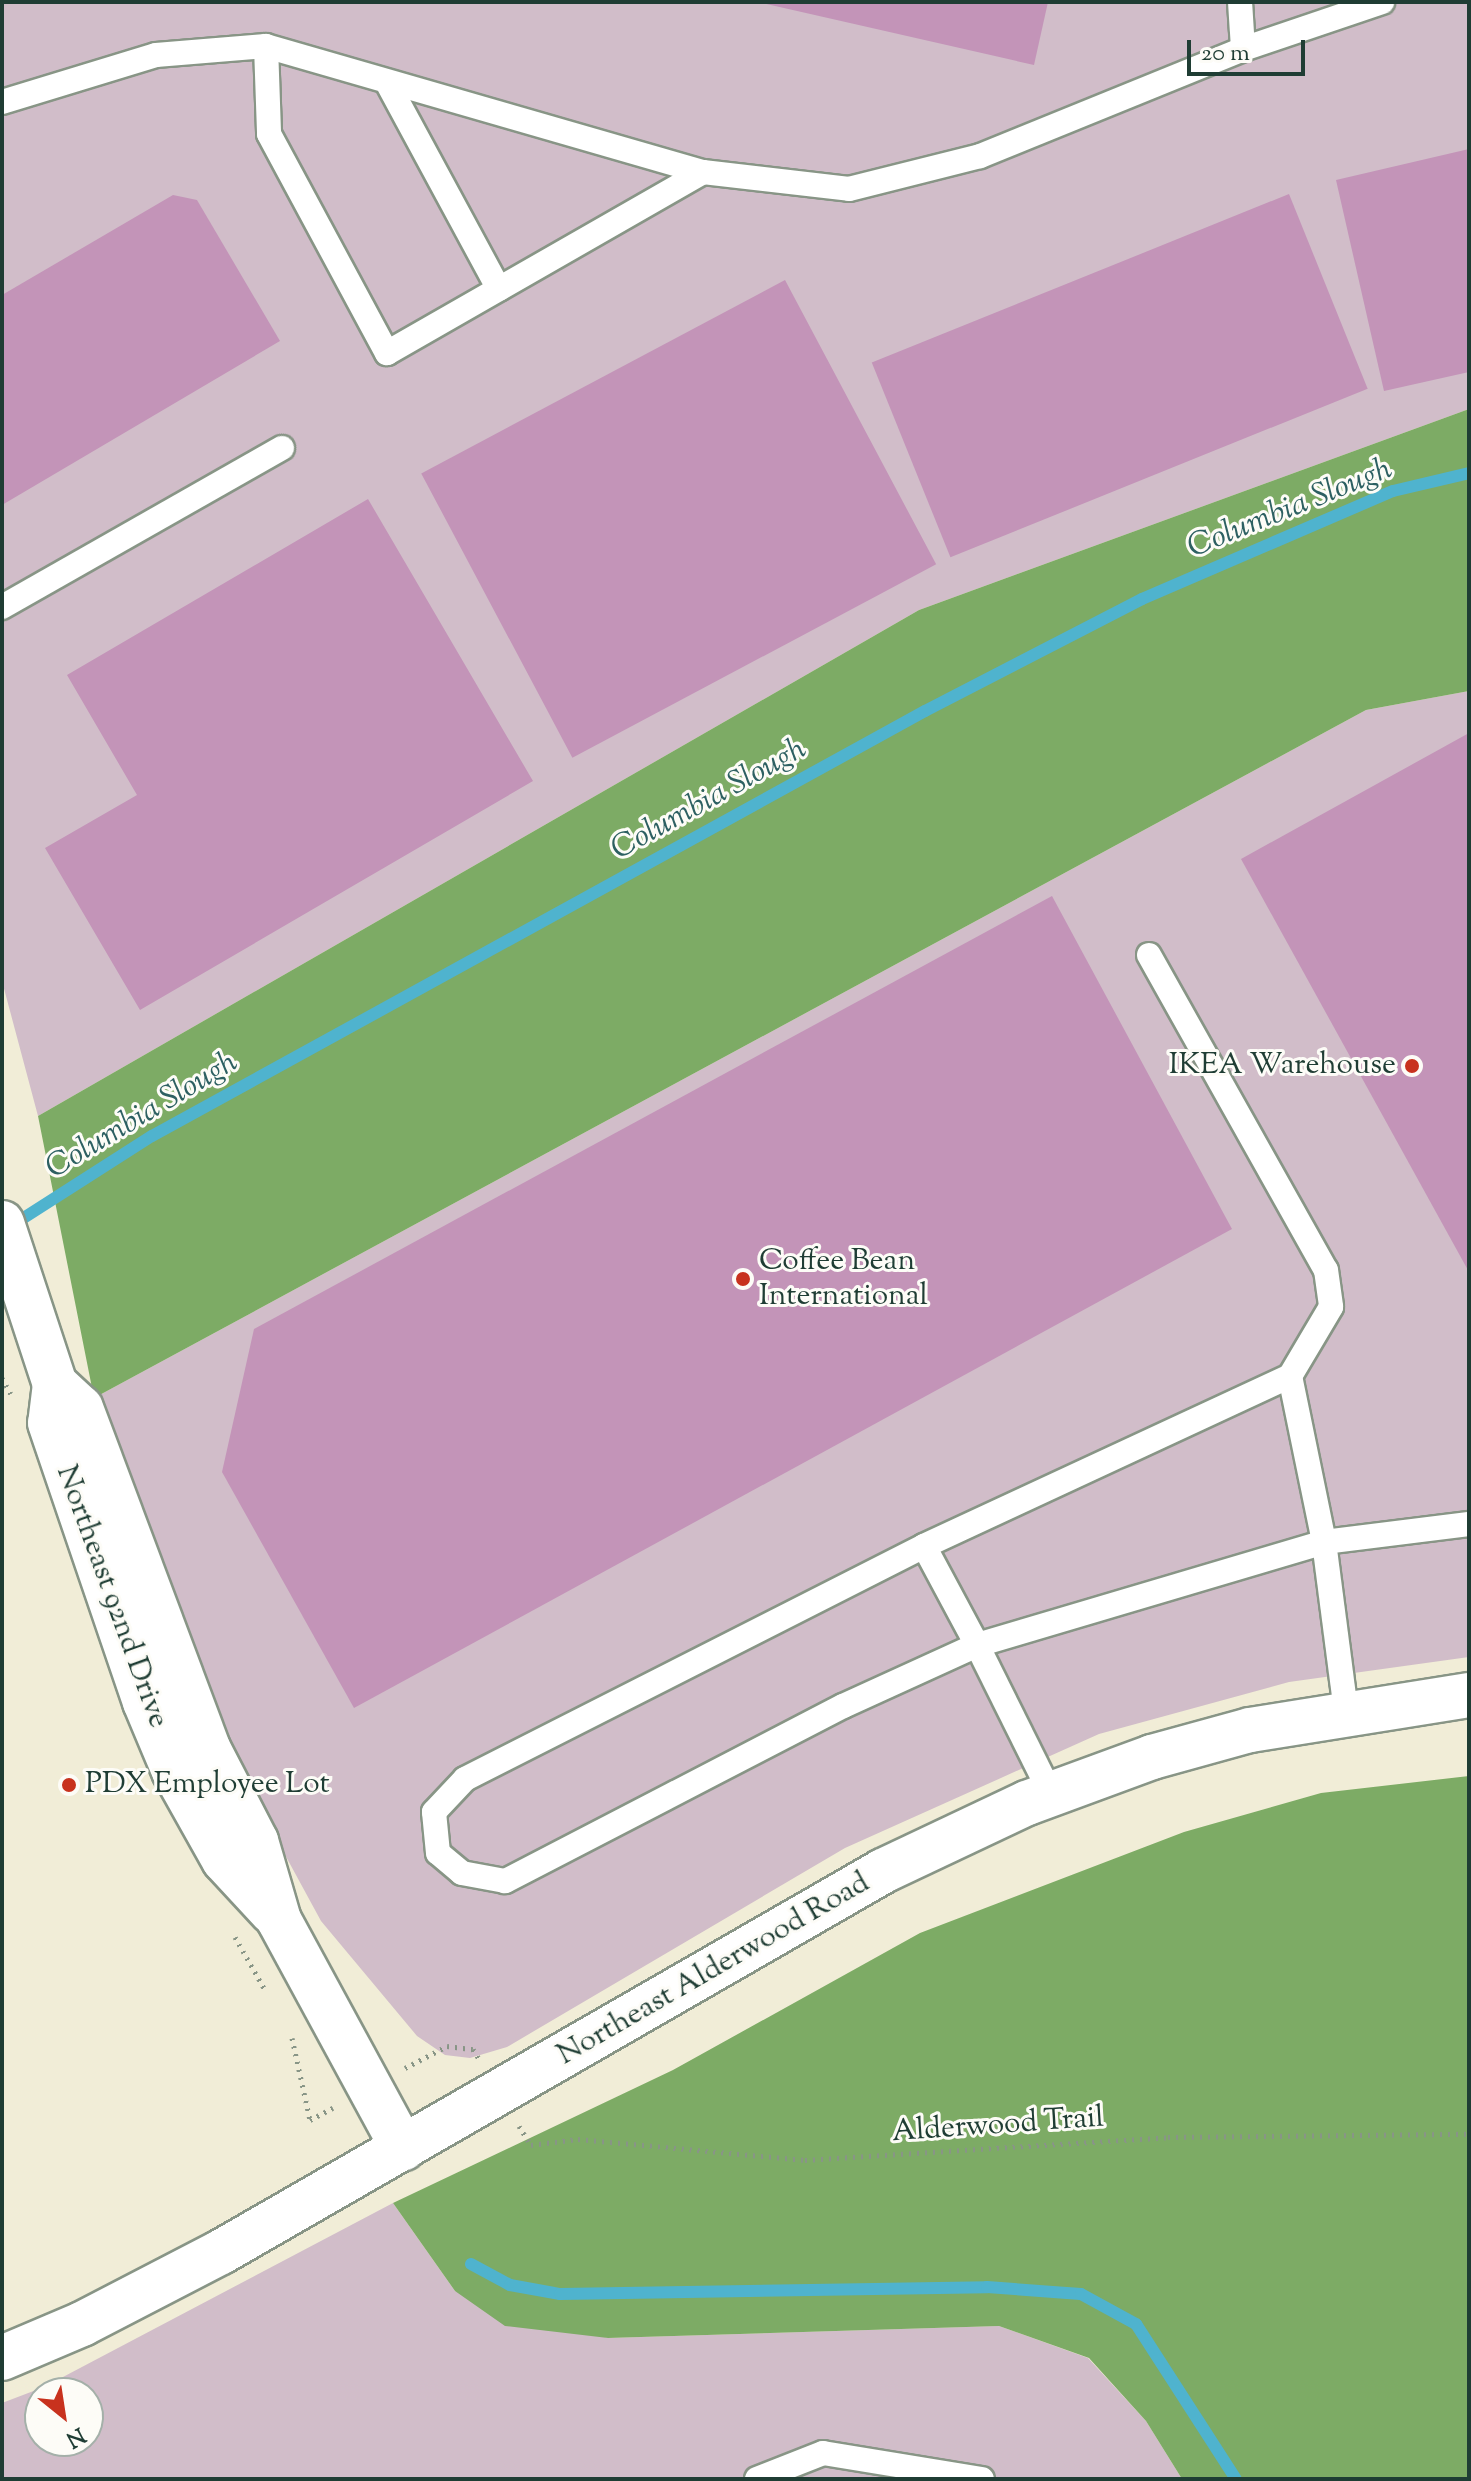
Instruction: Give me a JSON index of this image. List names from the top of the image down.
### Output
{
  "streets": {
    "street": ["Northeast 92nd Drive", "Northeast Alderwood Road"],
    "path": ["Alderwood Trail"]
  },
  "crossings": [
    ["Northeast 92nd Drive", "Northeast Alderwood Road"]
  ],
  "water": ["Columbia Slough"],
  "places": ["IKEA Warehouse", "Coffee Bean International", "PDX Employee Lot"],
  "scale_bar": "20 m",
  "north": "bottom right"
}
